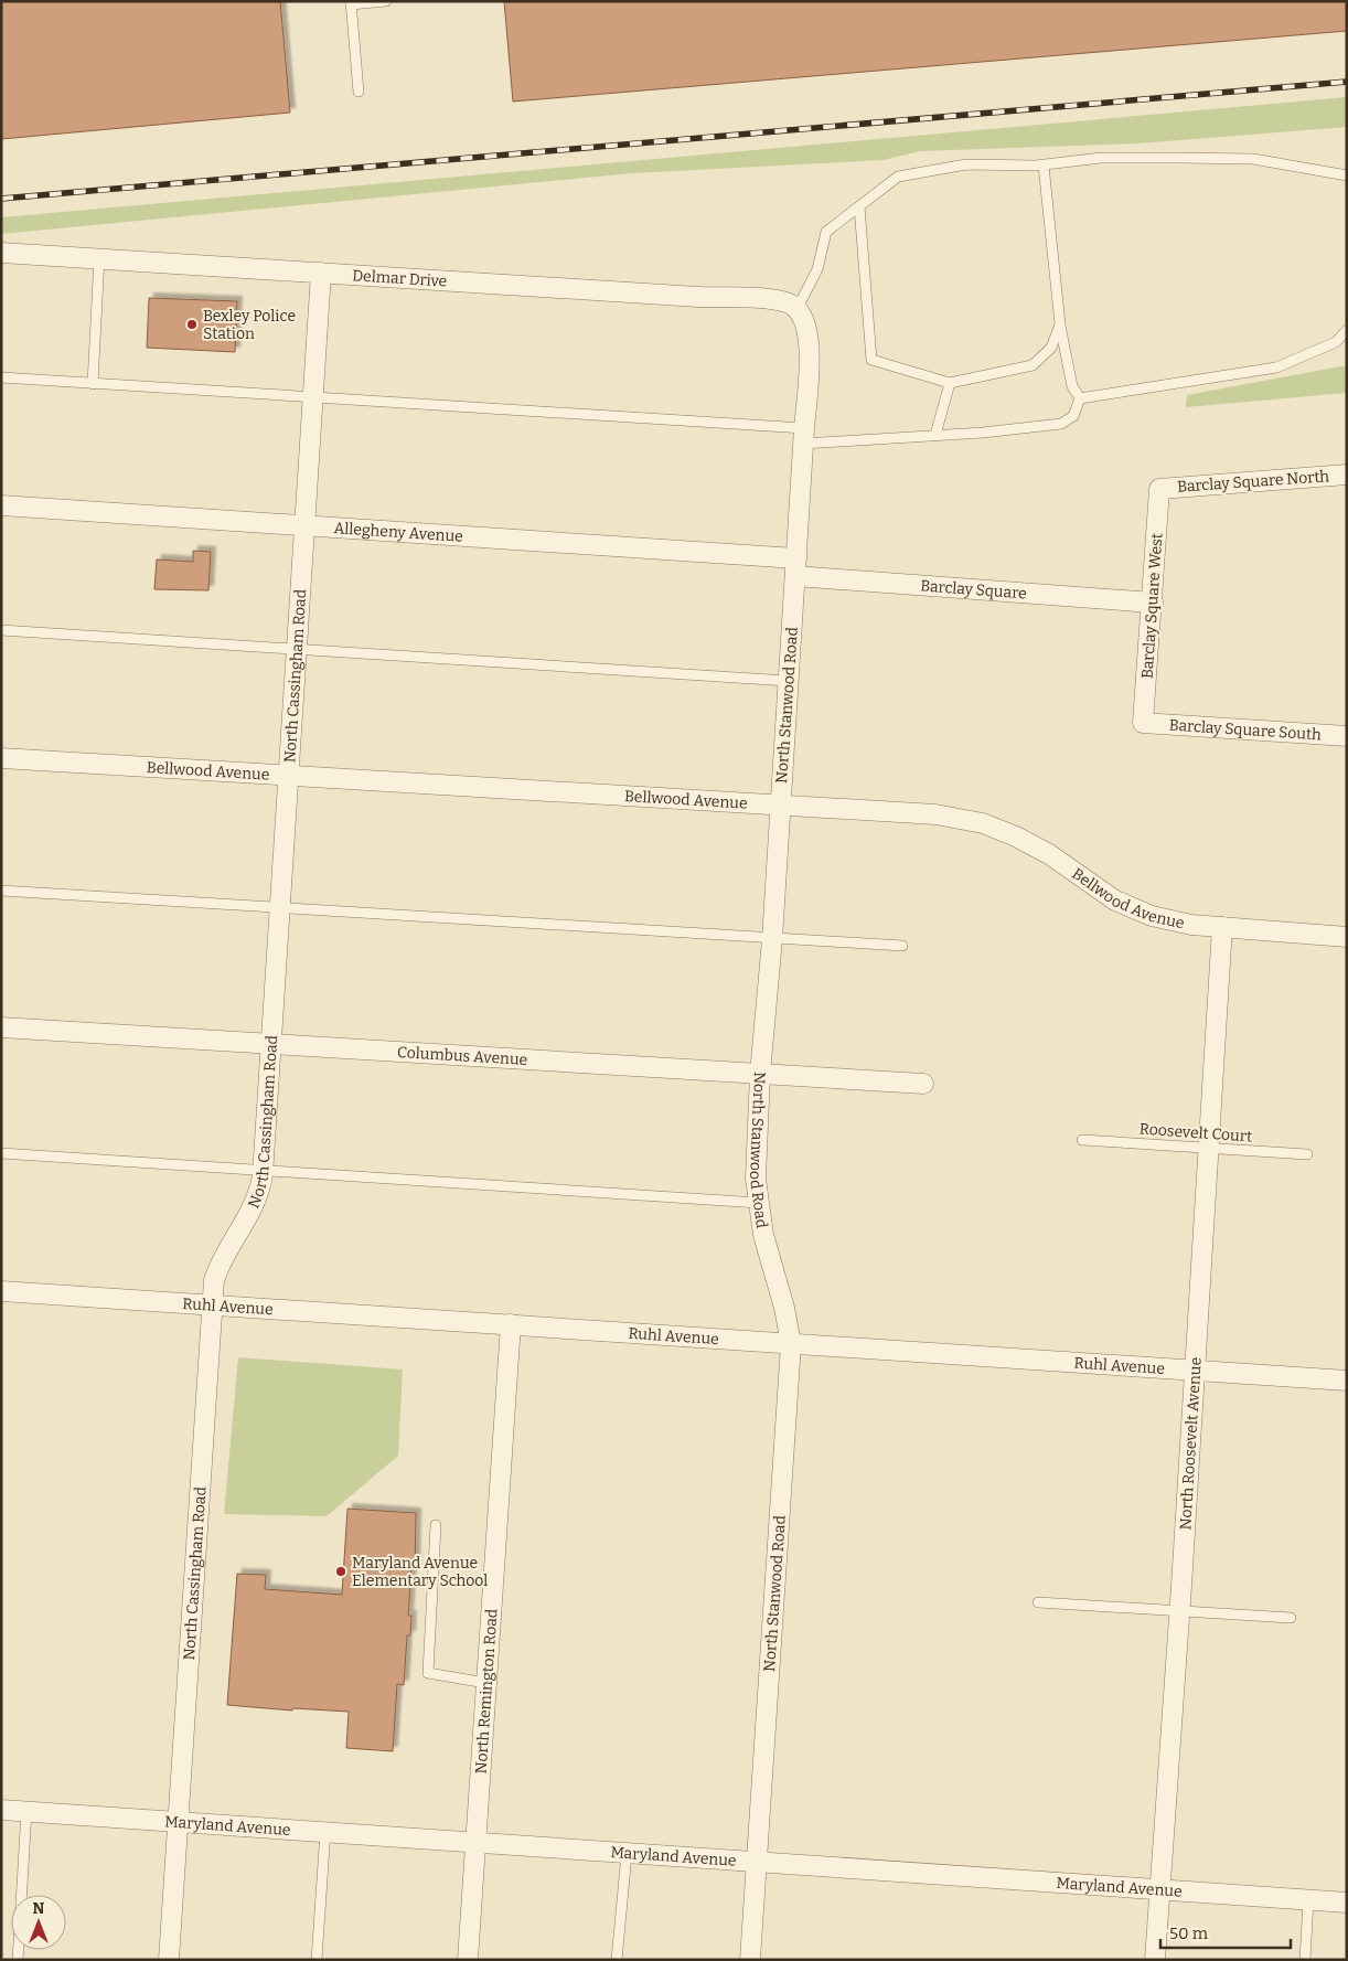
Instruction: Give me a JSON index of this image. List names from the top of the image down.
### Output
{
  "streets": {
    "street": [
      "Delmar Drive",
      "Barclay Square North",
      "Allegheny Avenue",
      "Barclay Square",
      "Barclay Square West",
      "North Cassingham Road",
      "North Stanwood Road",
      "Barclay Square South",
      "Bellwood Avenue",
      "Columbus Avenue",
      "Ruhl Avenue",
      "North Roosevelt Avenue",
      "North Remington Road",
      "Maryland Avenue"
    ],
    "lane": ["Roosevelt Court"]
  },
  "crossings": [
    ["Delmar Drive", "North Cassingham Road"],
    ["Delmar Drive", "North Stanwood Road"],
    ["Barclay Square North", "Barclay Square West"],
    ["Allegheny Avenue", "Barclay Square"],
    ["Allegheny Avenue", "North Cassingham Road"],
    ["Allegheny Avenue", "North Stanwood Road"],
    ["Barclay Square", "Barclay Square West"],
    ["Barclay Square", "North Stanwood Road"],
    ["Barclay Square West", "Barclay Square South"],
    ["North Cassingham Road", "Bellwood Avenue"],
    ["North Cassingham Road", "Columbus Avenue"],
    ["North Cassingham Road", "Ruhl Avenue"],
    ["North Cassingham Road", "Maryland Avenue"],
    ["North Stanwood Road", "Bellwood Avenue"],
    ["North Stanwood Road", "Columbus Avenue"],
    ["North Stanwood Road", "Ruhl Avenue"],
    ["North Stanwood Road", "Maryland Avenue"],
    ["Bellwood Avenue", "North Roosevelt Avenue"],
    ["Roosevelt Court", "North Roosevelt Avenue"],
    ["Ruhl Avenue", "North Roosevelt Avenue"],
    ["Ruhl Avenue", "North Remington Road"],
    ["North Roosevelt Avenue", "Maryland Avenue"],
    ["North Remington Road", "Maryland Avenue"]
  ],
  "places": ["Bexley Police Station", "Maryland Avenue Elementary School"],
  "scale_bar": "50 m",
  "north": "top"
}
